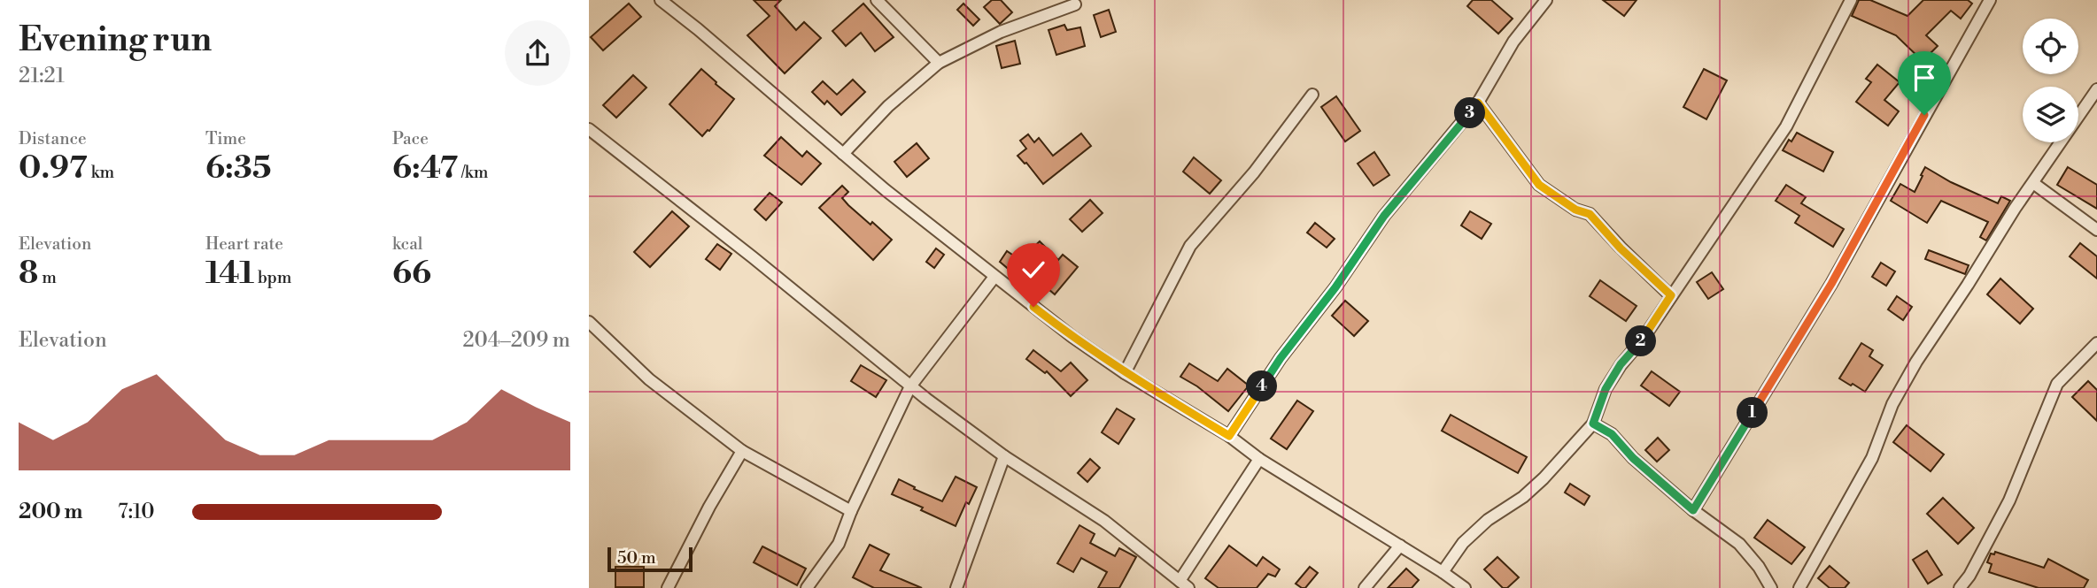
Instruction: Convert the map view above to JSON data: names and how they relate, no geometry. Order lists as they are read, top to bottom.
{
  "scale_bar": "50 m",
  "page": {
    "heading": ["Evening run", "21:21"],
    "pins": [
      "3",
      "2",
      "4",
      "1"
    ],
    "stats": [
      ["Distance", "0.97 km"],
      ["Time", "6:35"],
      ["Pace", "6:47 /km"],
      ["Elevation", "8 m"],
      ["Heart rate", "141 bpm"],
      ["kcal", "66"]
    ],
    "chart": ["Elevation", "204–209 m"],
    "list": [
      {
        "name": "200 m",
        "note": "7:10"
      }
    ],
    "scale": "50 m"
  }
}
